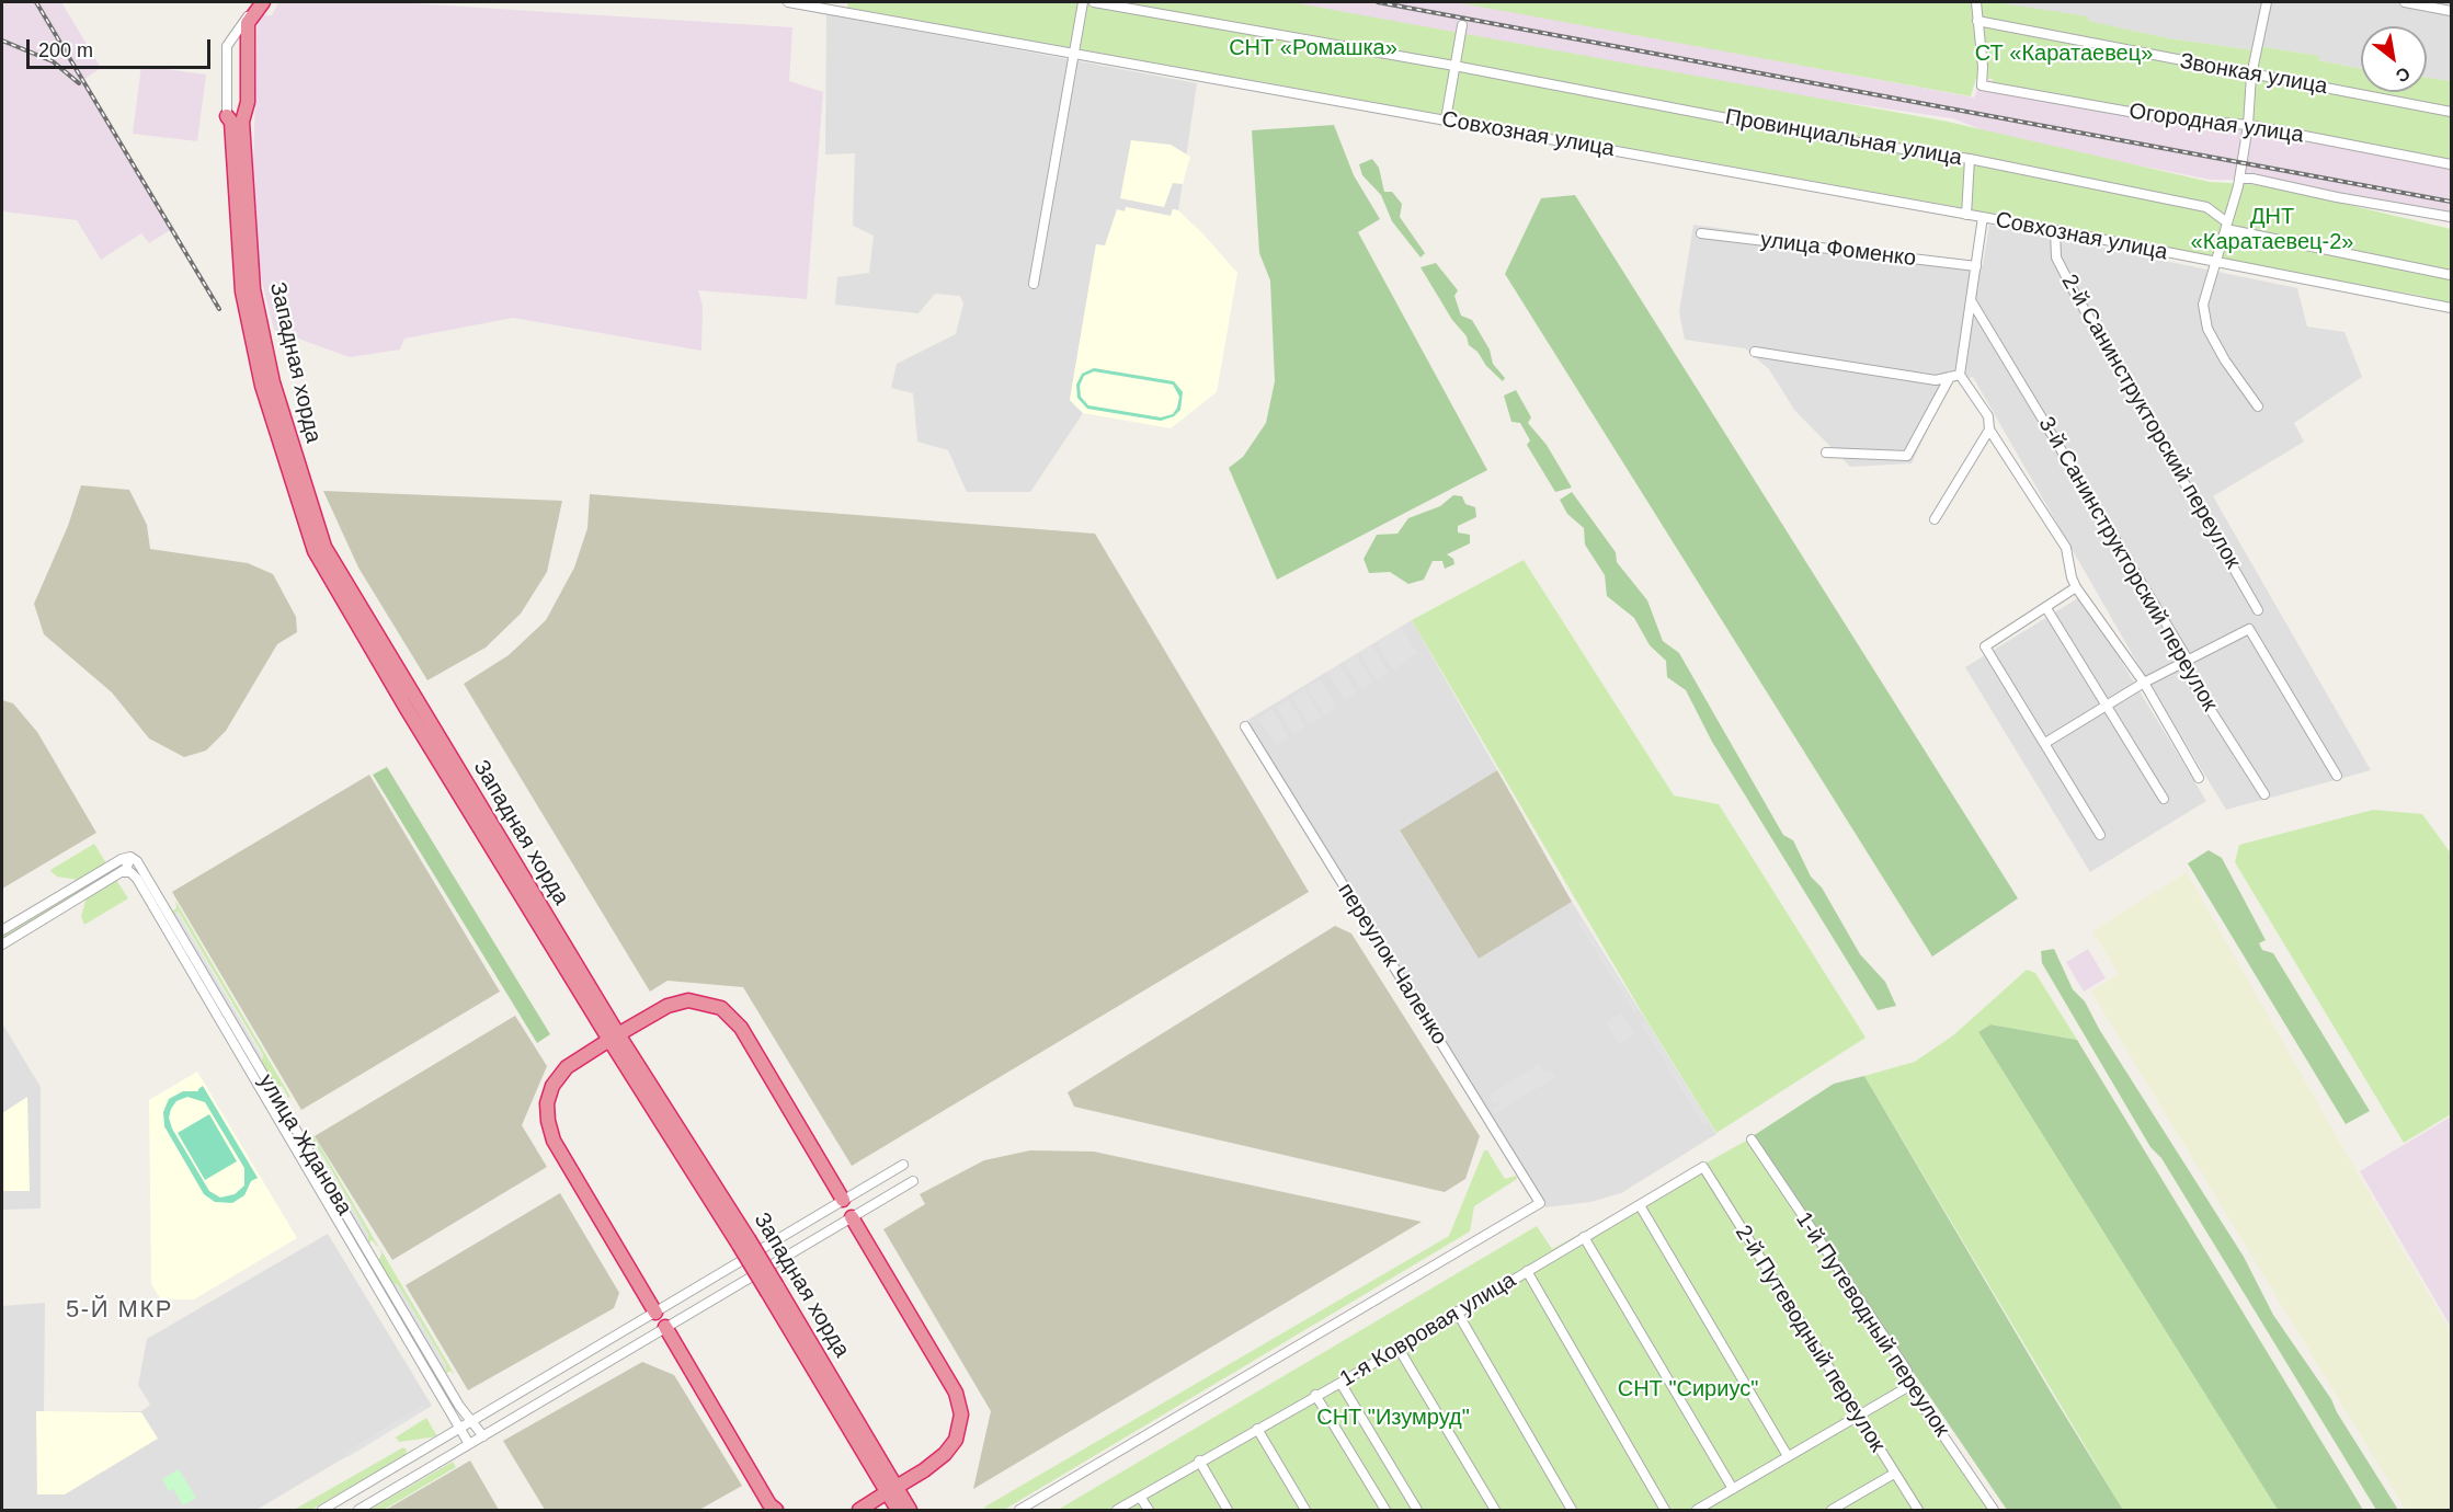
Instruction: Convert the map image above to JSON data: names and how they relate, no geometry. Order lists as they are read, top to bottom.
{
  "streets": {
    "highway": ["Западная хорда"],
    "street": [
      "Звонкая улица",
      "Огородная улица",
      "Совхозная улица",
      "Провинциальная улица",
      "улица Фоменко",
      "2-й Санинструкторский переулок",
      "3-й Санинструкторский переулок",
      "переулок Чаленко",
      "улица Жданова",
      "1-й Путеводный переулок",
      "1-я Ковровая улица",
      "2-й Путеводный переулок"
    ]
  },
  "crossings": [
    ["Звонкая улица", "Огородная улица"],
    ["Совхозная улица", "улица Фоменко"],
    ["Совхозная улица", "2-й Санинструкторский переулок"],
    ["Совхозная улица", "3-й Санинструкторский переулок"],
    ["1-я Ковровая улица", "2-й Путеводный переулок"]
  ],
  "districts": ["5-Й МКР"],
  "parks": [
    "СНТ «Ромашка»",
    "СТ «Каратаевец»",
    "ДНТ «Каратаевец-2»",
    "СНТ \"Сириус\"",
    "СНТ \"Изумруд\""
  ],
  "scale_bar": "200 m",
  "north": "bottom right"
}
